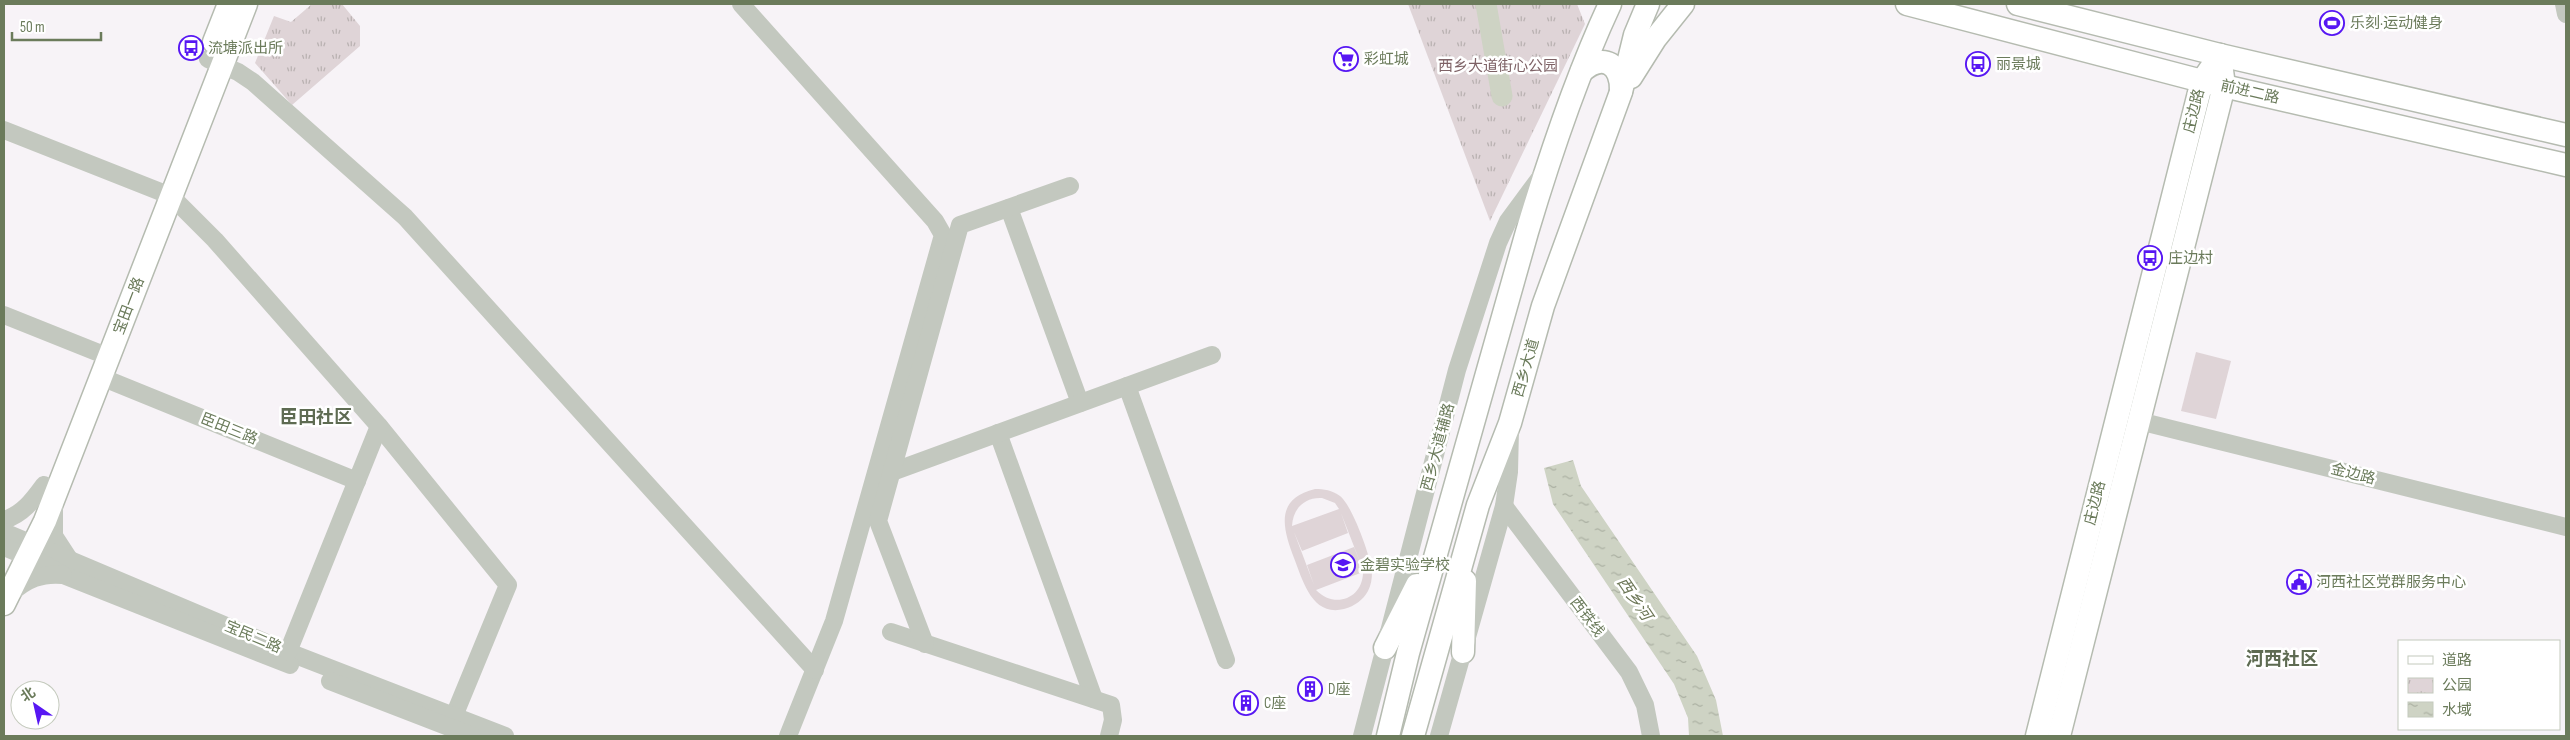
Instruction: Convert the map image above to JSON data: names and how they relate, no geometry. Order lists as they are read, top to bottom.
{
  "streets": {
    "main road": [
      "前进二路",
      "庄边路",
      "宝田一路",
      "西乡大道"
    ],
    "street": [
      "臣田三路",
      "西乡大道辅路",
      "金边路",
      "西铁线",
      "宝民二路"
    ]
  },
  "crossings": [
    ["前进二路", "庄边路"],
    ["庄边路", "金边路"],
    ["宝田一路", "臣田三路"],
    ["宝田一路", "宝民二路"]
  ],
  "districts": ["臣田社区", "河西社区"],
  "water": ["西乡河"],
  "parks": ["西乡大道街心公园"],
  "places": {
    "sports": ["乐刻·运动健身"],
    "bus stop": ["流塘派出所", "丽景城", "庄边村"],
    "supermarket": ["彩虹城"],
    "school or university": ["金碧实验学校"],
    "public building": ["河西社区党群服务中心"],
    "building": ["D座", "C座"]
  },
  "legend": ["道路", "公园", "水域"],
  "scale_bar": "50 m",
  "north": "top left"
}
